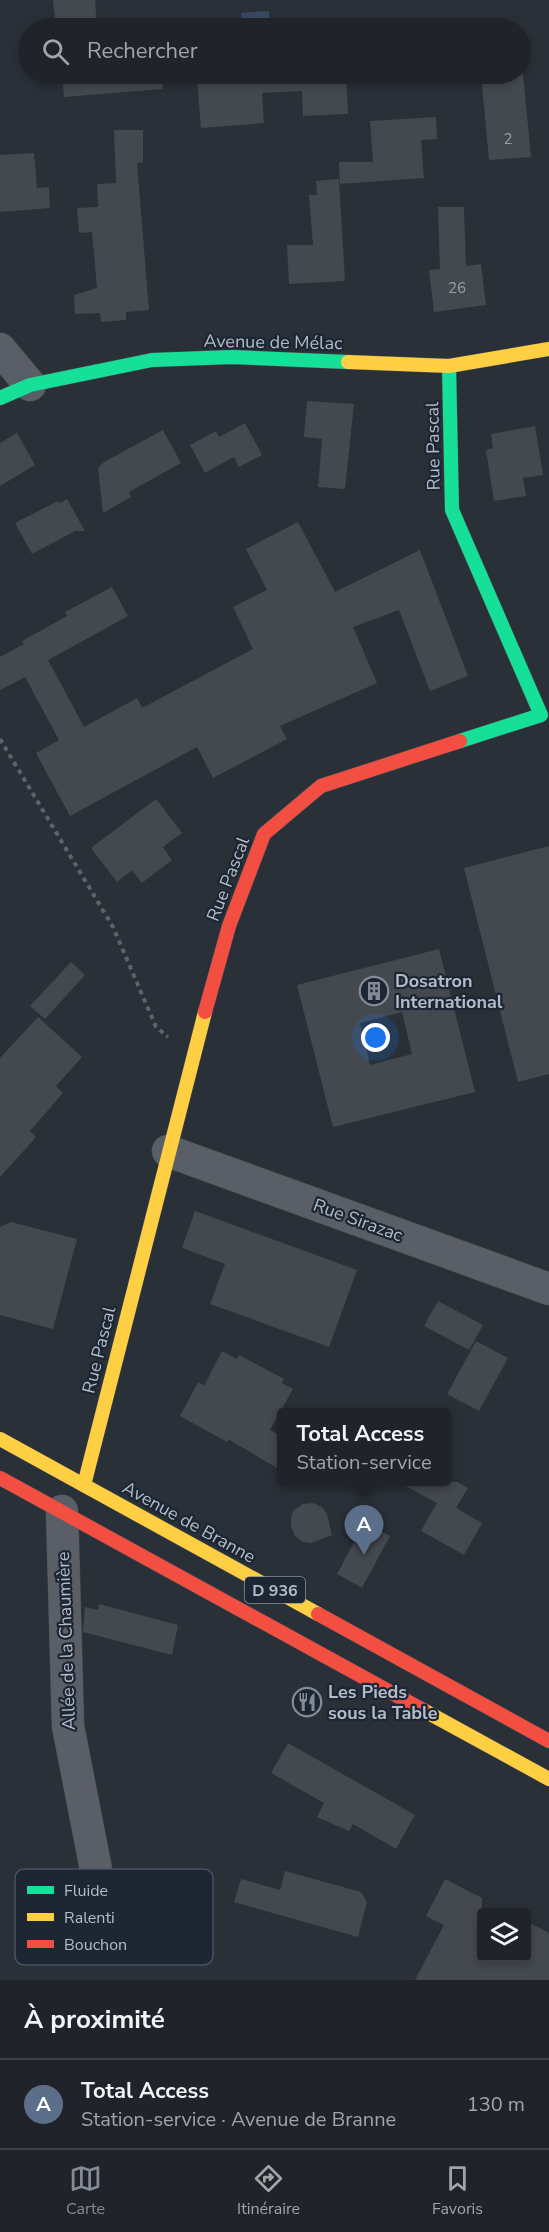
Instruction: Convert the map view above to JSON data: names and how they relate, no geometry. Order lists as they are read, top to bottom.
{
  "streets": {
    "street": [
      "Avenue de Mélac",
      "Rue Pascal",
      "Rue Sirazac",
      "Avenue de Branne",
      "D 936",
      "Allée de la Chaumière"
    ]
  },
  "crossings": [
    ["Avenue de Mélac", "Rue Pascal"],
    ["Rue Pascal", "Rue Sirazac"],
    ["Rue Pascal", "Avenue de Branne"],
    ["D 936", "Allée de la Chaumière"]
  ],
  "places": {
    "building": ["Dosatron International"],
    "restaurant": ["Les Pieds sous la Table"]
  },
  "house_numbers": ["2", "26"],
  "legend": ["Fluide", "Ralenti", "Bouchon"],
  "page": {
    "search": "Rechercher",
    "popup": ["Total Access", "Station-service"],
    "pins": "A",
    "heading": "À proximité",
    "list": [
      {
        "mark": "A",
        "name": "Total Access",
        "note": "Station-service · Avenue de Branne",
        "value": "130 m"
      }
    ],
    "nav": ["Carte", "Itinéraire", "Favoris"]
  }
}
